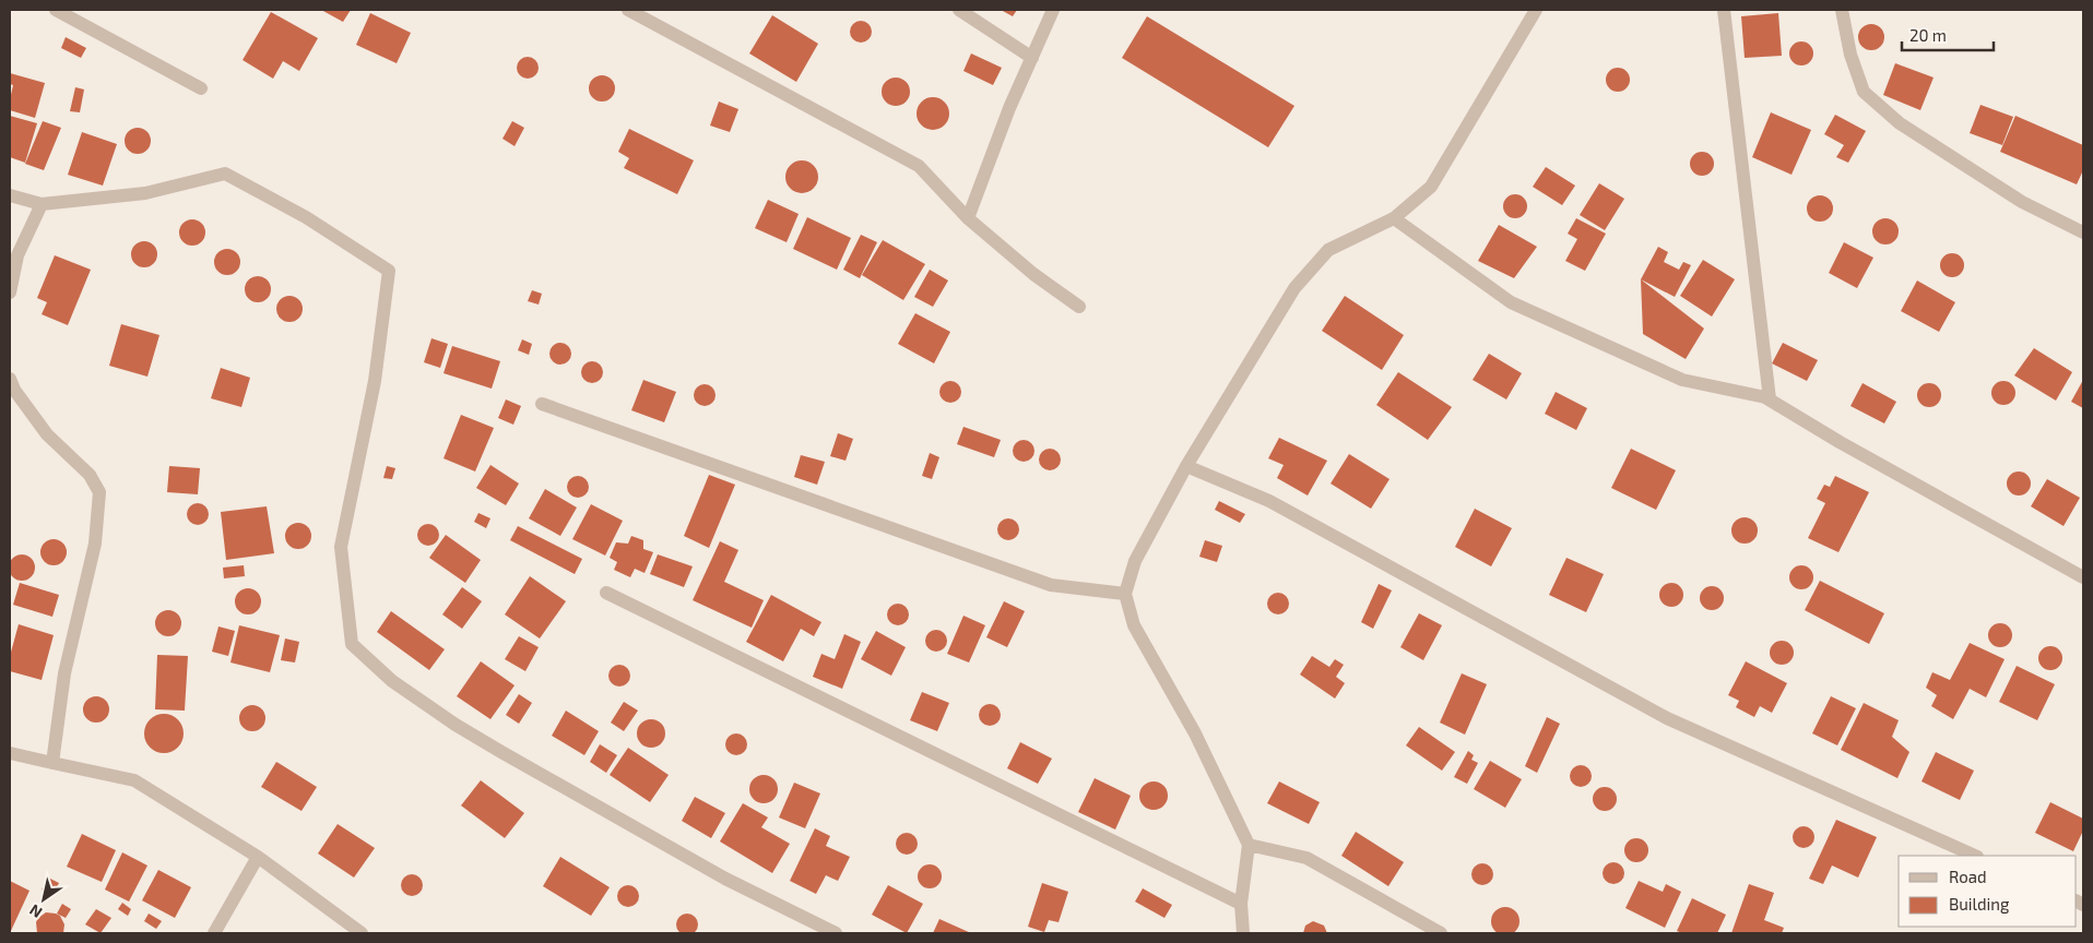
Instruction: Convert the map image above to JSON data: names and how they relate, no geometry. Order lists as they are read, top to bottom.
{
  "legend": ["Road", "Building"],
  "scale_bar": "20 m",
  "north": "bottom left"
}
